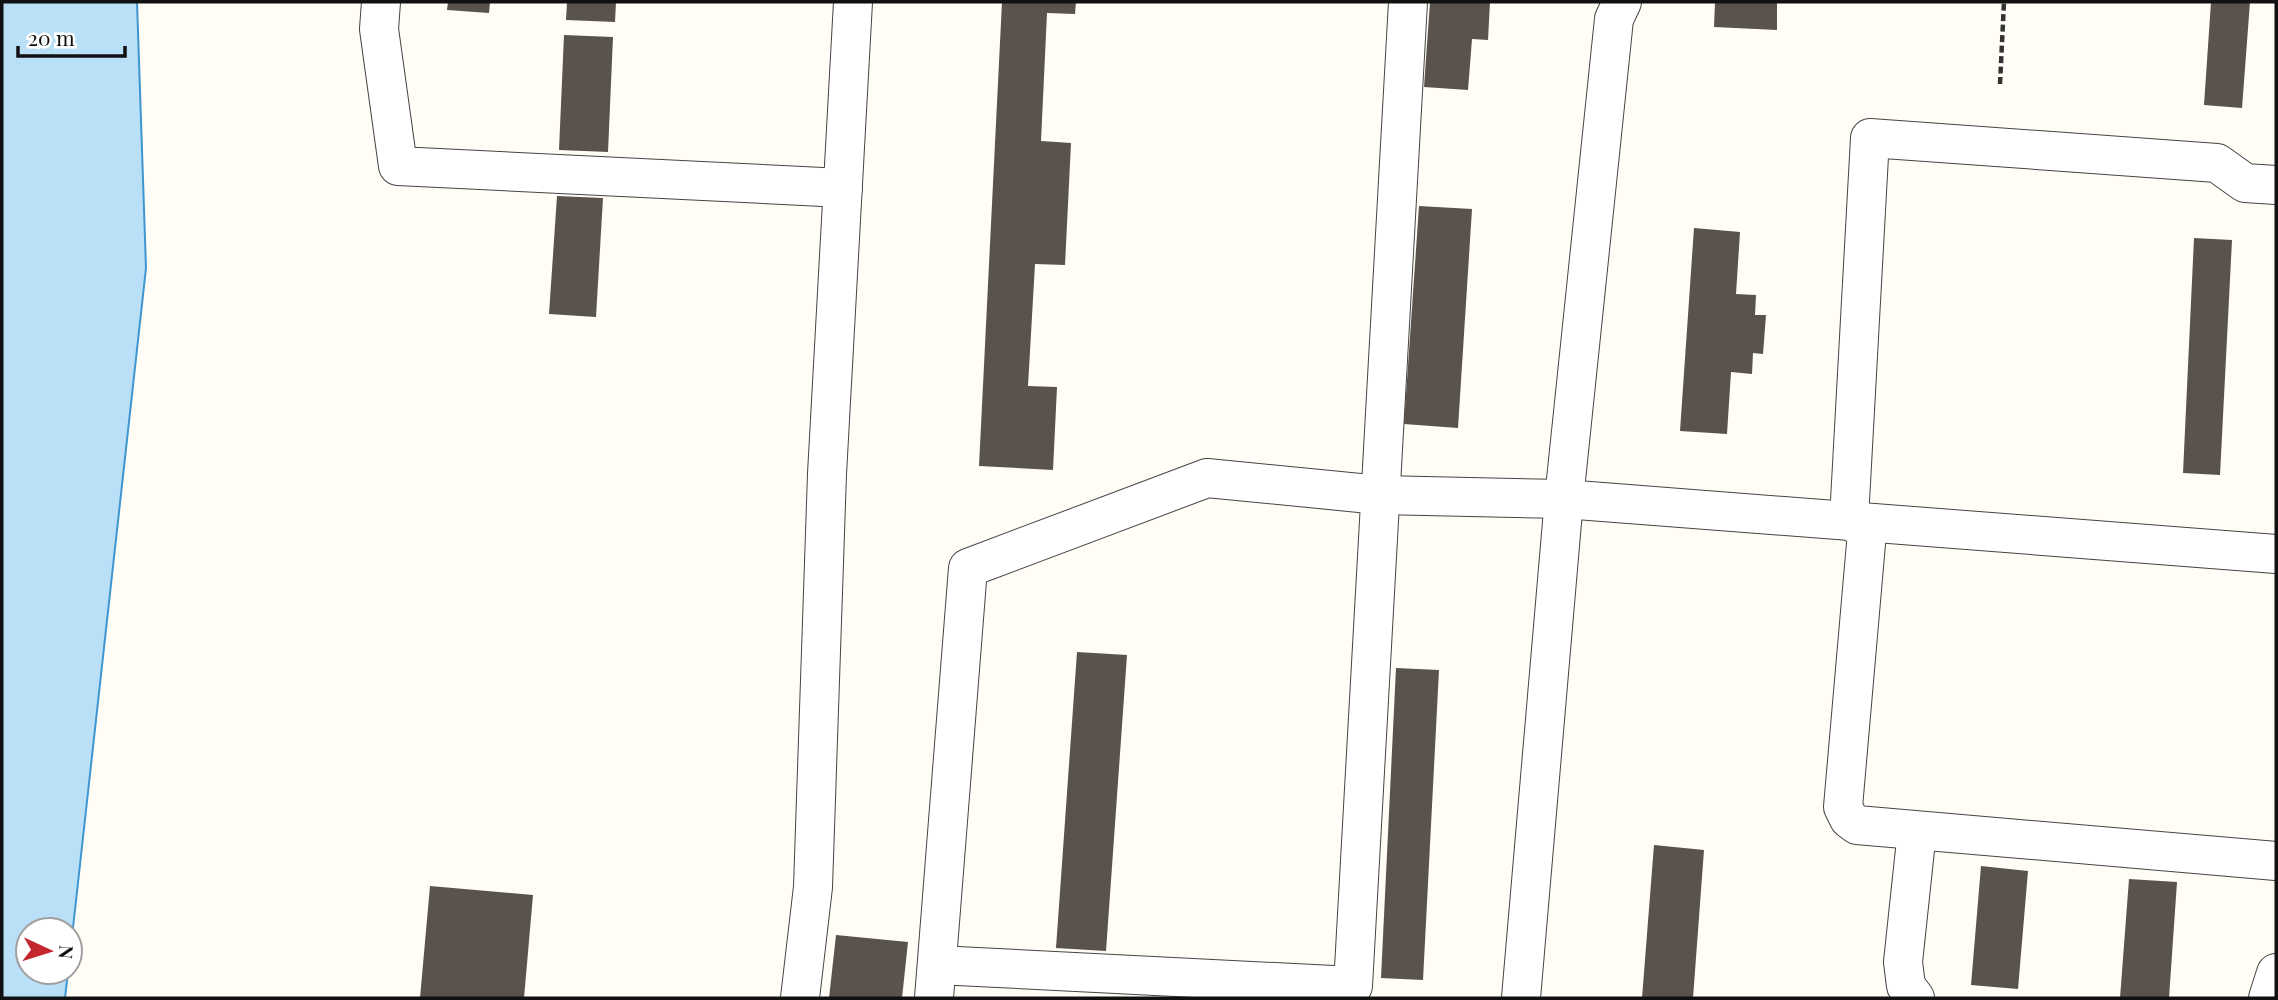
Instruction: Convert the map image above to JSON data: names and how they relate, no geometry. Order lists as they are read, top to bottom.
{
  "scale_bar": "20 m",
  "north": "right"
}
